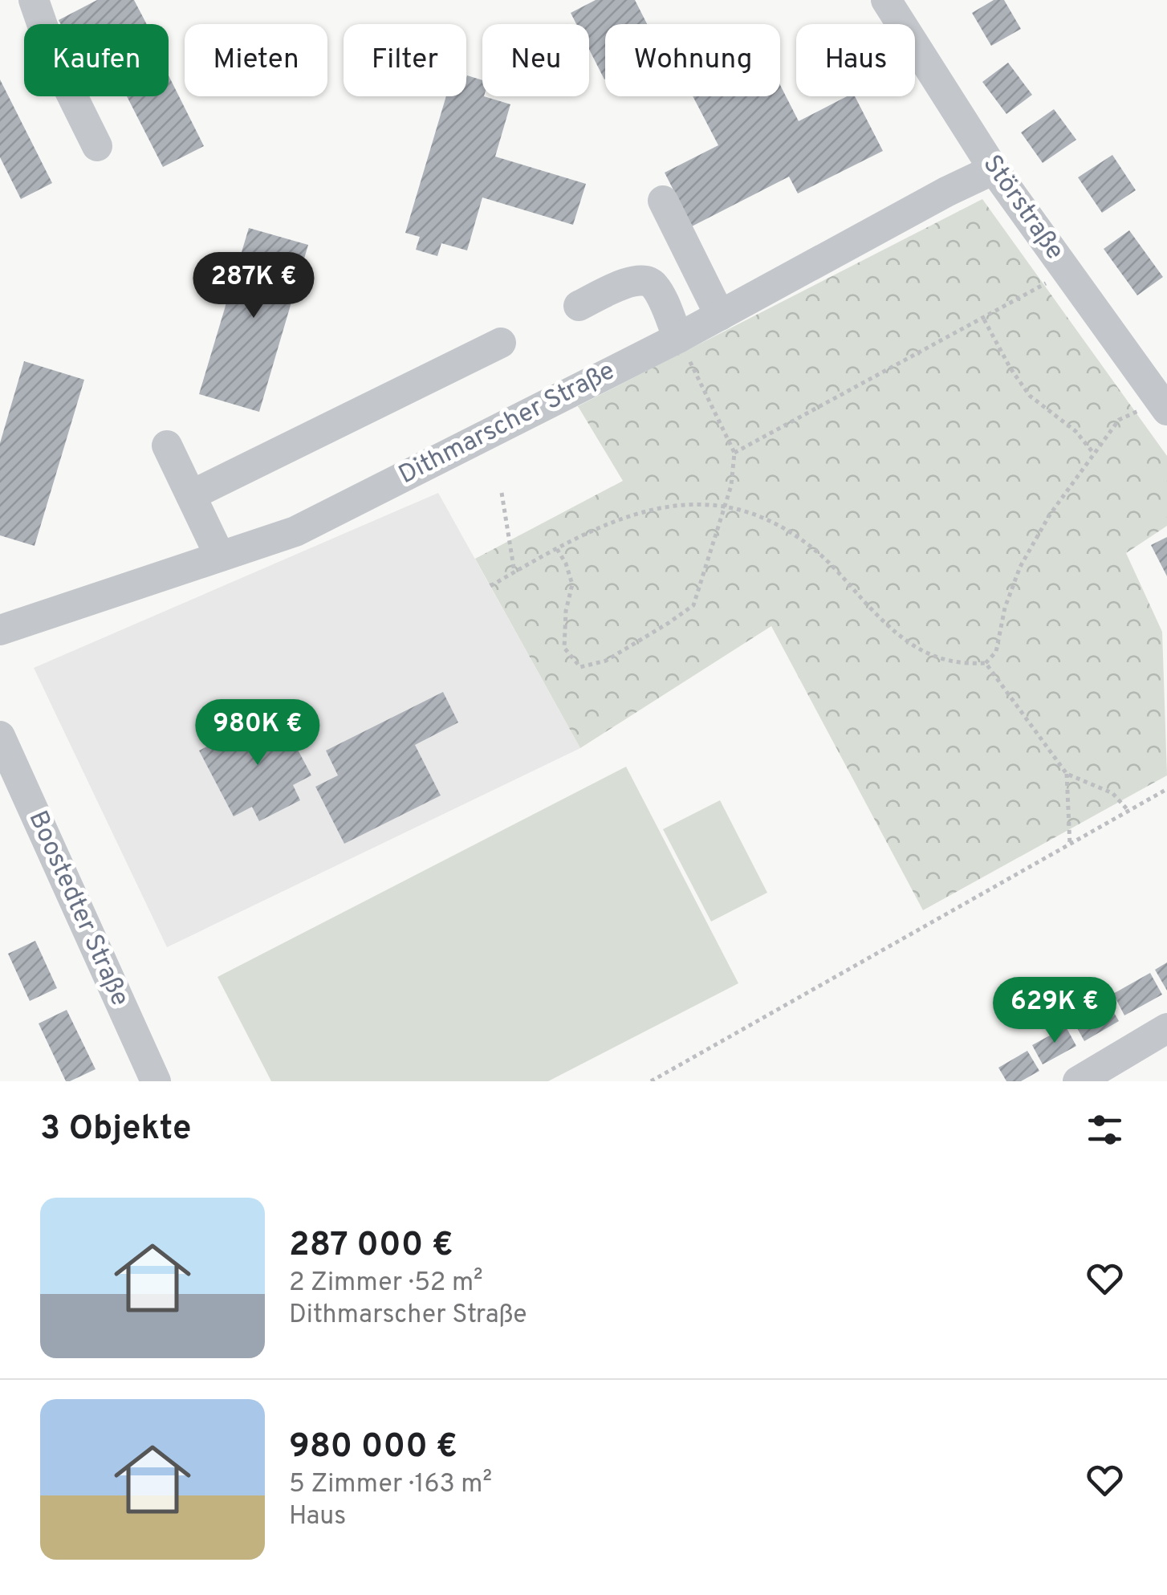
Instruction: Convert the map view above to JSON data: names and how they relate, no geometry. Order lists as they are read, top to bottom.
{
  "streets": {
    "street": ["Störstraße", "Dithmarscher Straße", "Boostedter Straße"]
  },
  "crossings": [
    ["Störstraße", "Dithmarscher Straße"]
  ],
  "page": {
    "chip": [
      "Kaufen",
      "Mieten",
      "Filter",
      "Neu",
      "Wohnung",
      "Haus"
    ],
    "price": ["287K €", "980K €", "629K €"],
    "heading": "3 Objekte",
    "list": [
      {
        "name": "287 000 €",
        "note": "2 Zimmer · 52 m² · Dithmarscher Straße"
      },
      {
        "name": "980 000 €",
        "note": "5 Zimmer · 163 m² · Haus"
      }
    ]
  }
}
